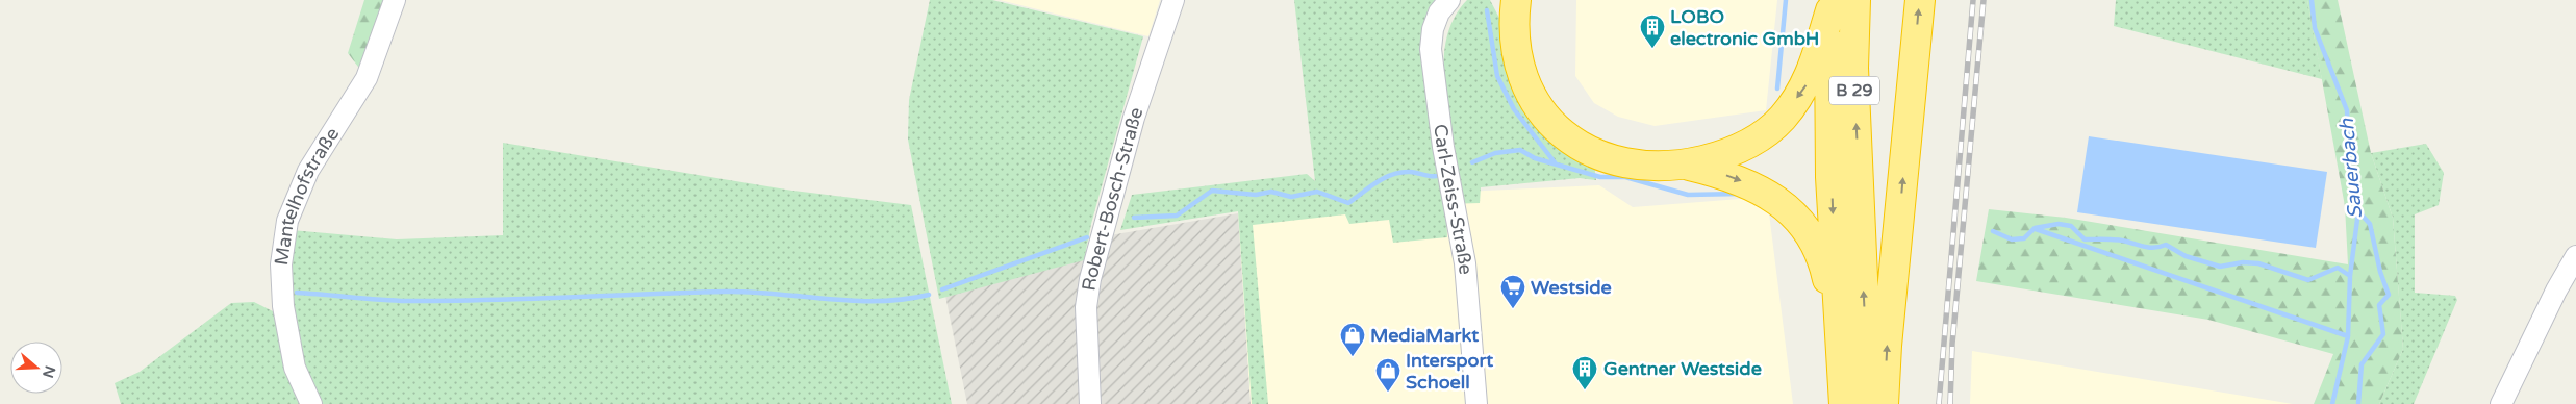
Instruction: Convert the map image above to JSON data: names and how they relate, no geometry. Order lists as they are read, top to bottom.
{
  "streets": {
    "highway": ["B 29"],
    "street": ["Mantelhofstraße", "Robert-Bosch-Straße", "Carl-Zeiss-Straße"]
  },
  "water": ["Sauerbach"],
  "places": {
    "building": ["LOBO electronic GmbH", "Gentner Westside"],
    "supermarket": ["Westside"],
    "shop": ["MediaMarkt", "Intersport Schoell"]
  },
  "north": "right"
}
